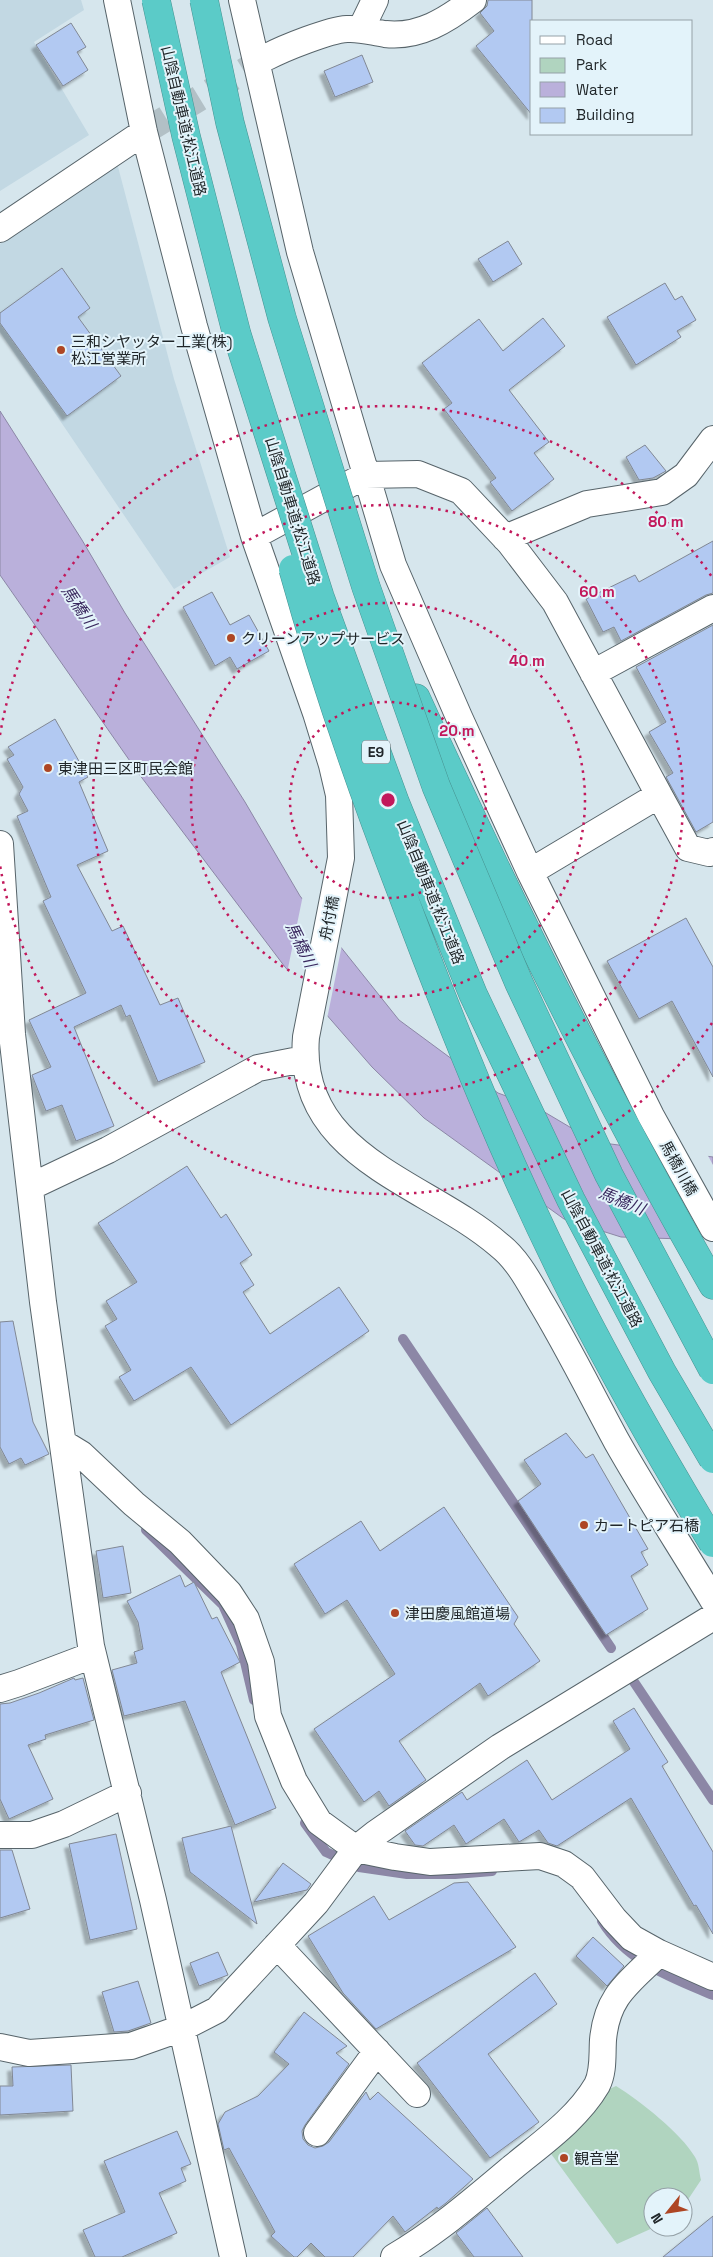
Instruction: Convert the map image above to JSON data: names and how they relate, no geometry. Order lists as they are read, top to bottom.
{
  "streets": {
    "highway": ["山陰自動車道;松江道路", "E9"],
    "street": ["舟付橋", "馬橋川橋"]
  },
  "water": ["馬橋川"],
  "places": [
    "三和シヤッター工業(株) 松江営業所",
    "クリーンアップサービス",
    "東津田三区町民会館",
    "カートピア石橋",
    "津田慶風館道場",
    "観音堂"
  ],
  "legend": [
    "Road",
    "Park",
    "Water",
    "Building"
  ],
  "north": "bottom left",
  "rings": [
    "80 m",
    "60 m",
    "40 m",
    "20 m"
  ]
}
